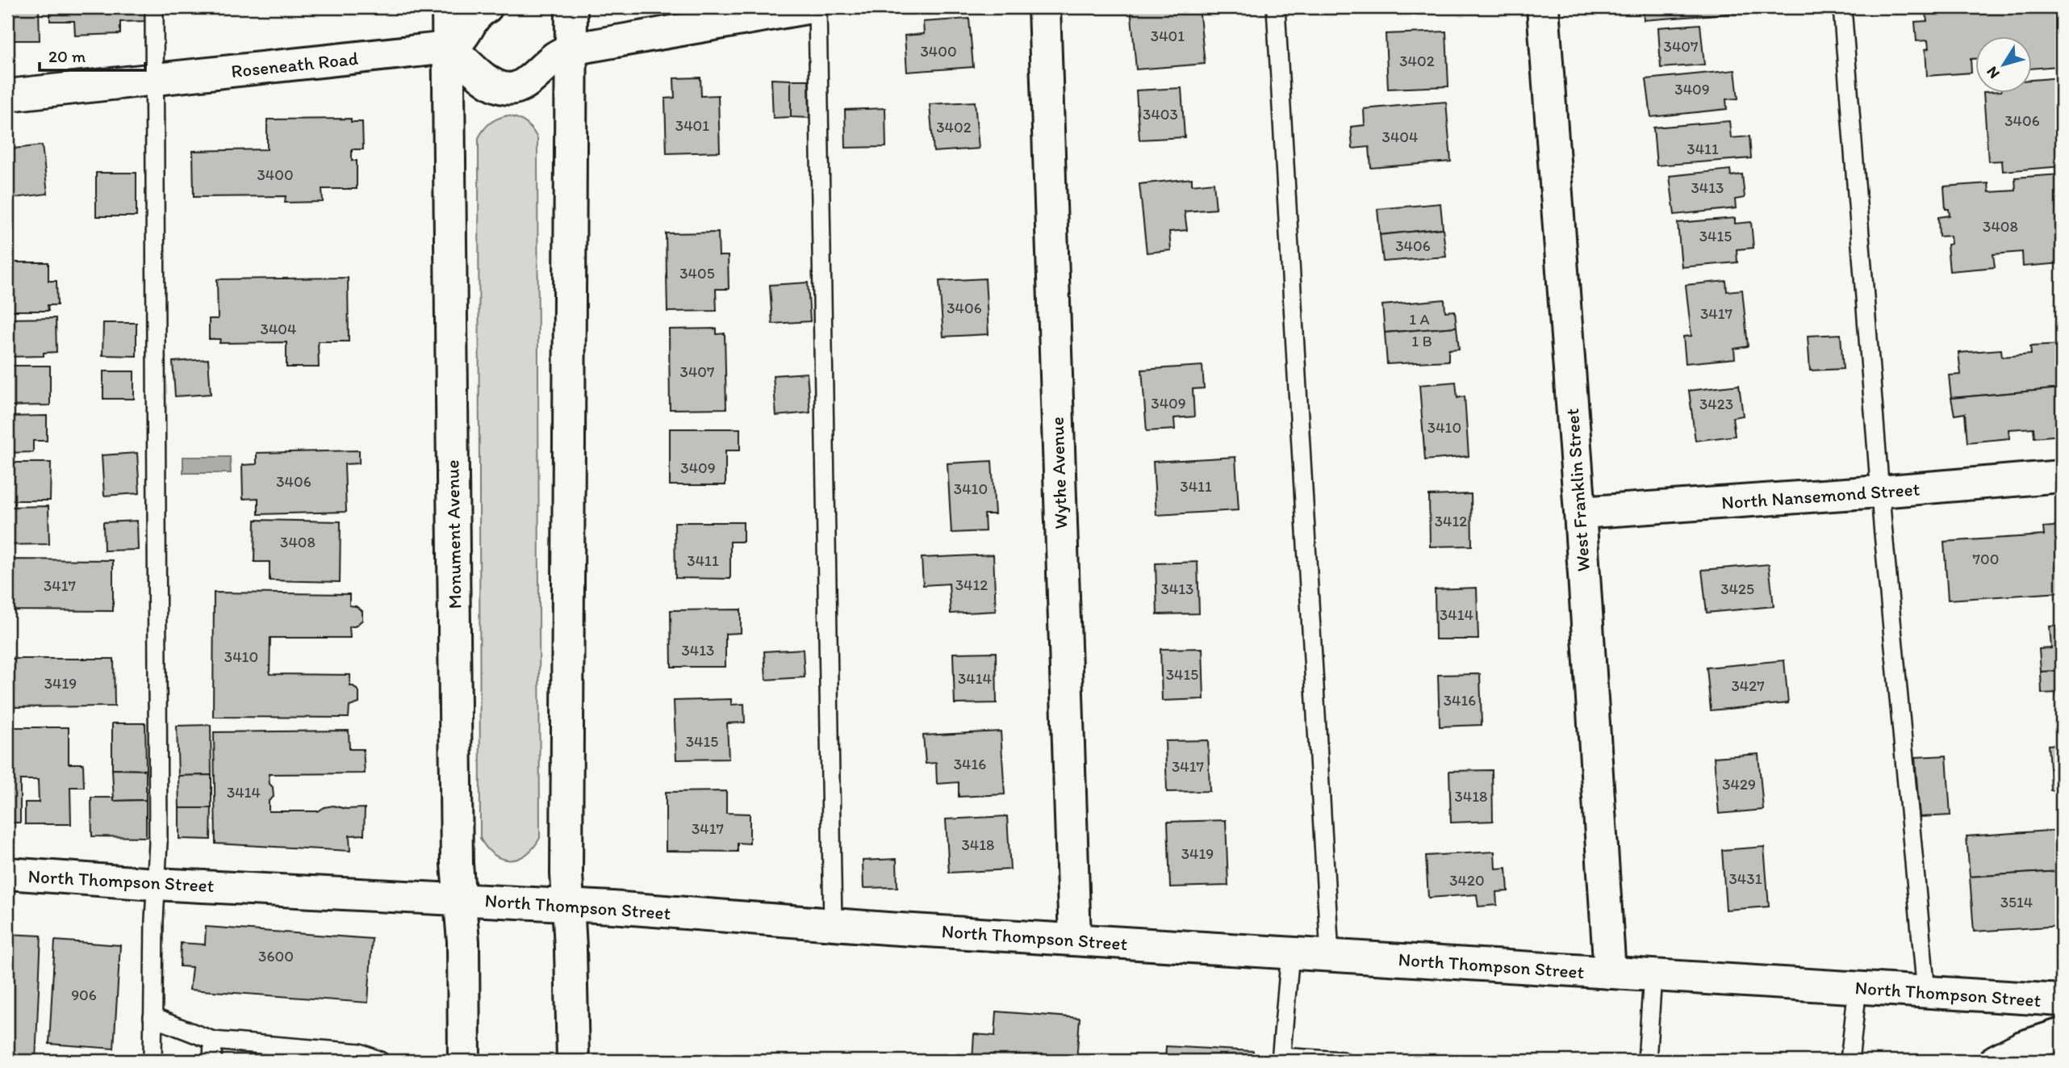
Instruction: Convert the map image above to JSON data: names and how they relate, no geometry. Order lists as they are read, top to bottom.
{
  "streets": {
    "main road": [
      "Roseneath Road",
      "Wythe Avenue",
      "West Franklin Street",
      "North Nansemond Street",
      "Monument Avenue",
      "North Thompson Street"
    ]
  },
  "crossings": [
    ["Roseneath Road", "Monument Avenue"],
    ["Wythe Avenue", "North Thompson Street"],
    ["West Franklin Street", "North Nansemond Street"],
    ["West Franklin Street", "North Thompson Street"],
    ["Monument Avenue", "North Thompson Street"]
  ],
  "house_numbers": [
    "3401",
    "3407",
    "3400",
    "3402",
    "3409",
    "3403",
    "3406",
    "3401",
    "3402",
    "3404",
    "3411",
    "3400",
    "3413",
    "3408",
    "3415",
    "3406",
    "3405",
    "3406",
    "3417",
    "1 A",
    "3404",
    "1 B",
    "3407",
    "3409",
    "3423",
    "3410",
    "3409",
    "3406",
    "3411",
    "3410",
    "3412",
    "3408",
    "700",
    "3411",
    "3412",
    "3417",
    "3413",
    "3425",
    "3414",
    "3413",
    "3410",
    "3415",
    "3414",
    "3419",
    "3427",
    "3416",
    "3415",
    "3416",
    "3417",
    "3429",
    "3414",
    "3418",
    "3417",
    "3418",
    "3419",
    "3431",
    "3420",
    "3514",
    "3600",
    "906"
  ],
  "scale_bar": "20 m",
  "north": "bottom left"
}
